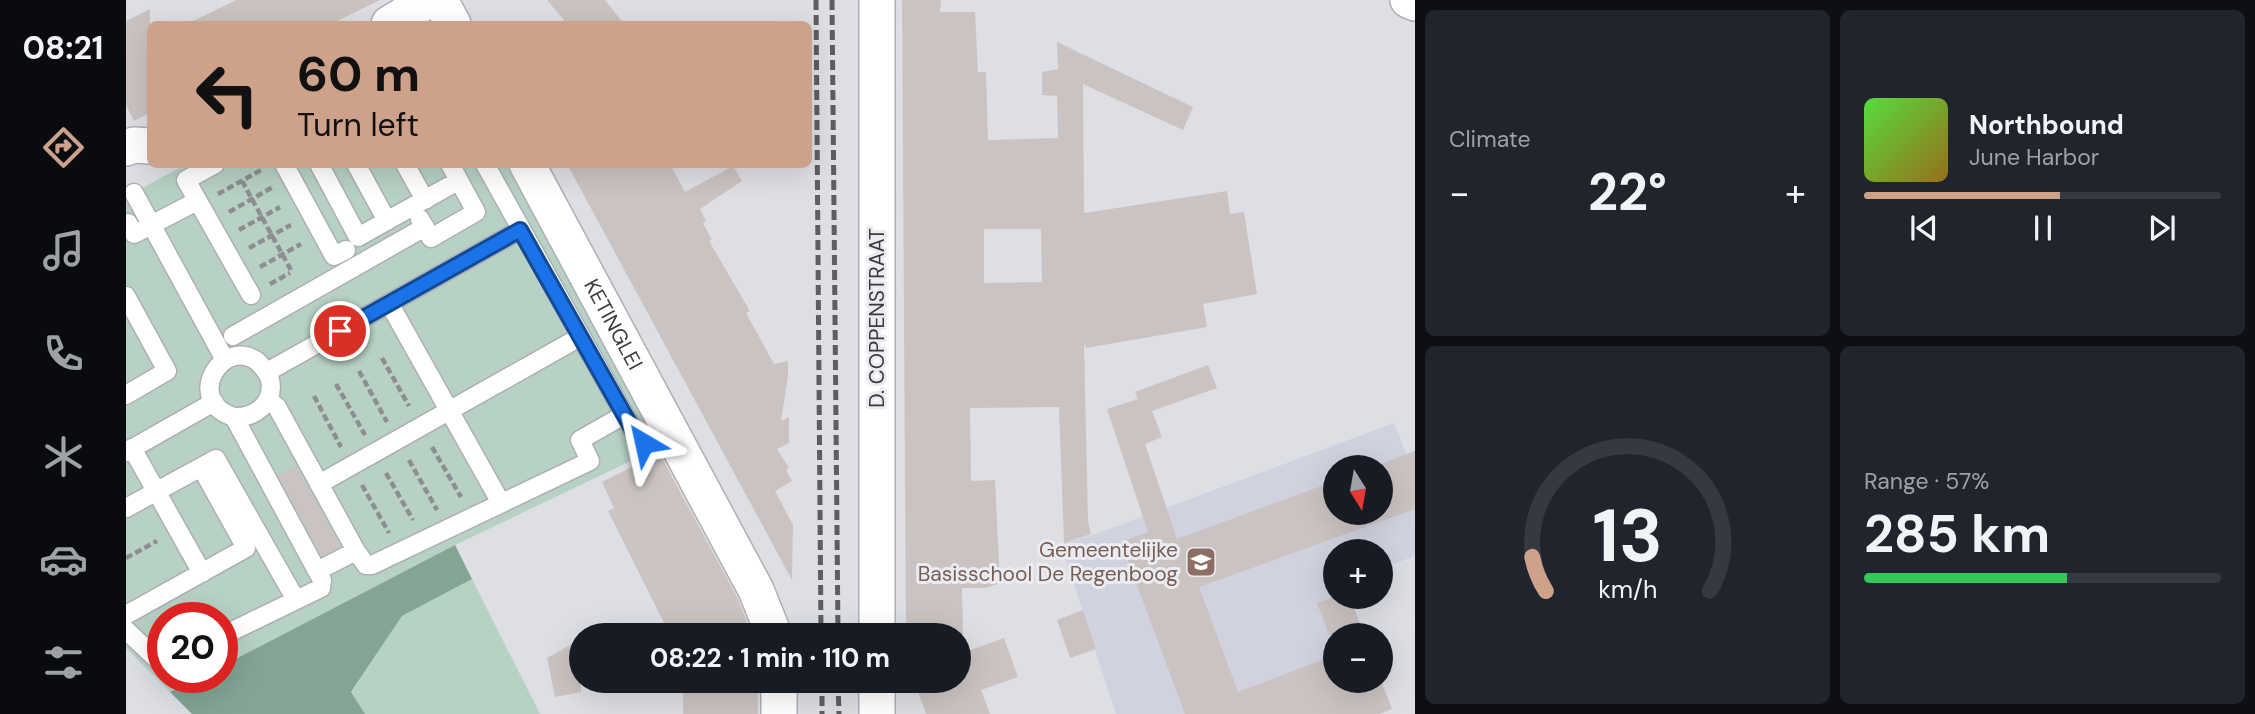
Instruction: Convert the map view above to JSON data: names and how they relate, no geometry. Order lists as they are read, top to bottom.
{
  "streets": {
    "street": ["D. COPPENSTRAAT", "KETINGLEI"]
  },
  "places": {
    "school or university": ["Gemeentelijke Basisschool De Regenboog"]
  },
  "north": "bottom",
  "page": {
    "tabs": "08:21",
    "tile": [
      "Climate",
      ["Range · 57%", "285 km"]
    ],
    "turn": ["60 m", "Turn left"],
    "song": ["Northbound", "June Harbor"],
    "heat": ["−", "22°", "+"],
    "map_buttons": ["+", "−"],
    "limit": "20",
    "trip": "08:22 · 1 min · 110 m",
    "gauge": ["13", "km/h"]
  }
}
